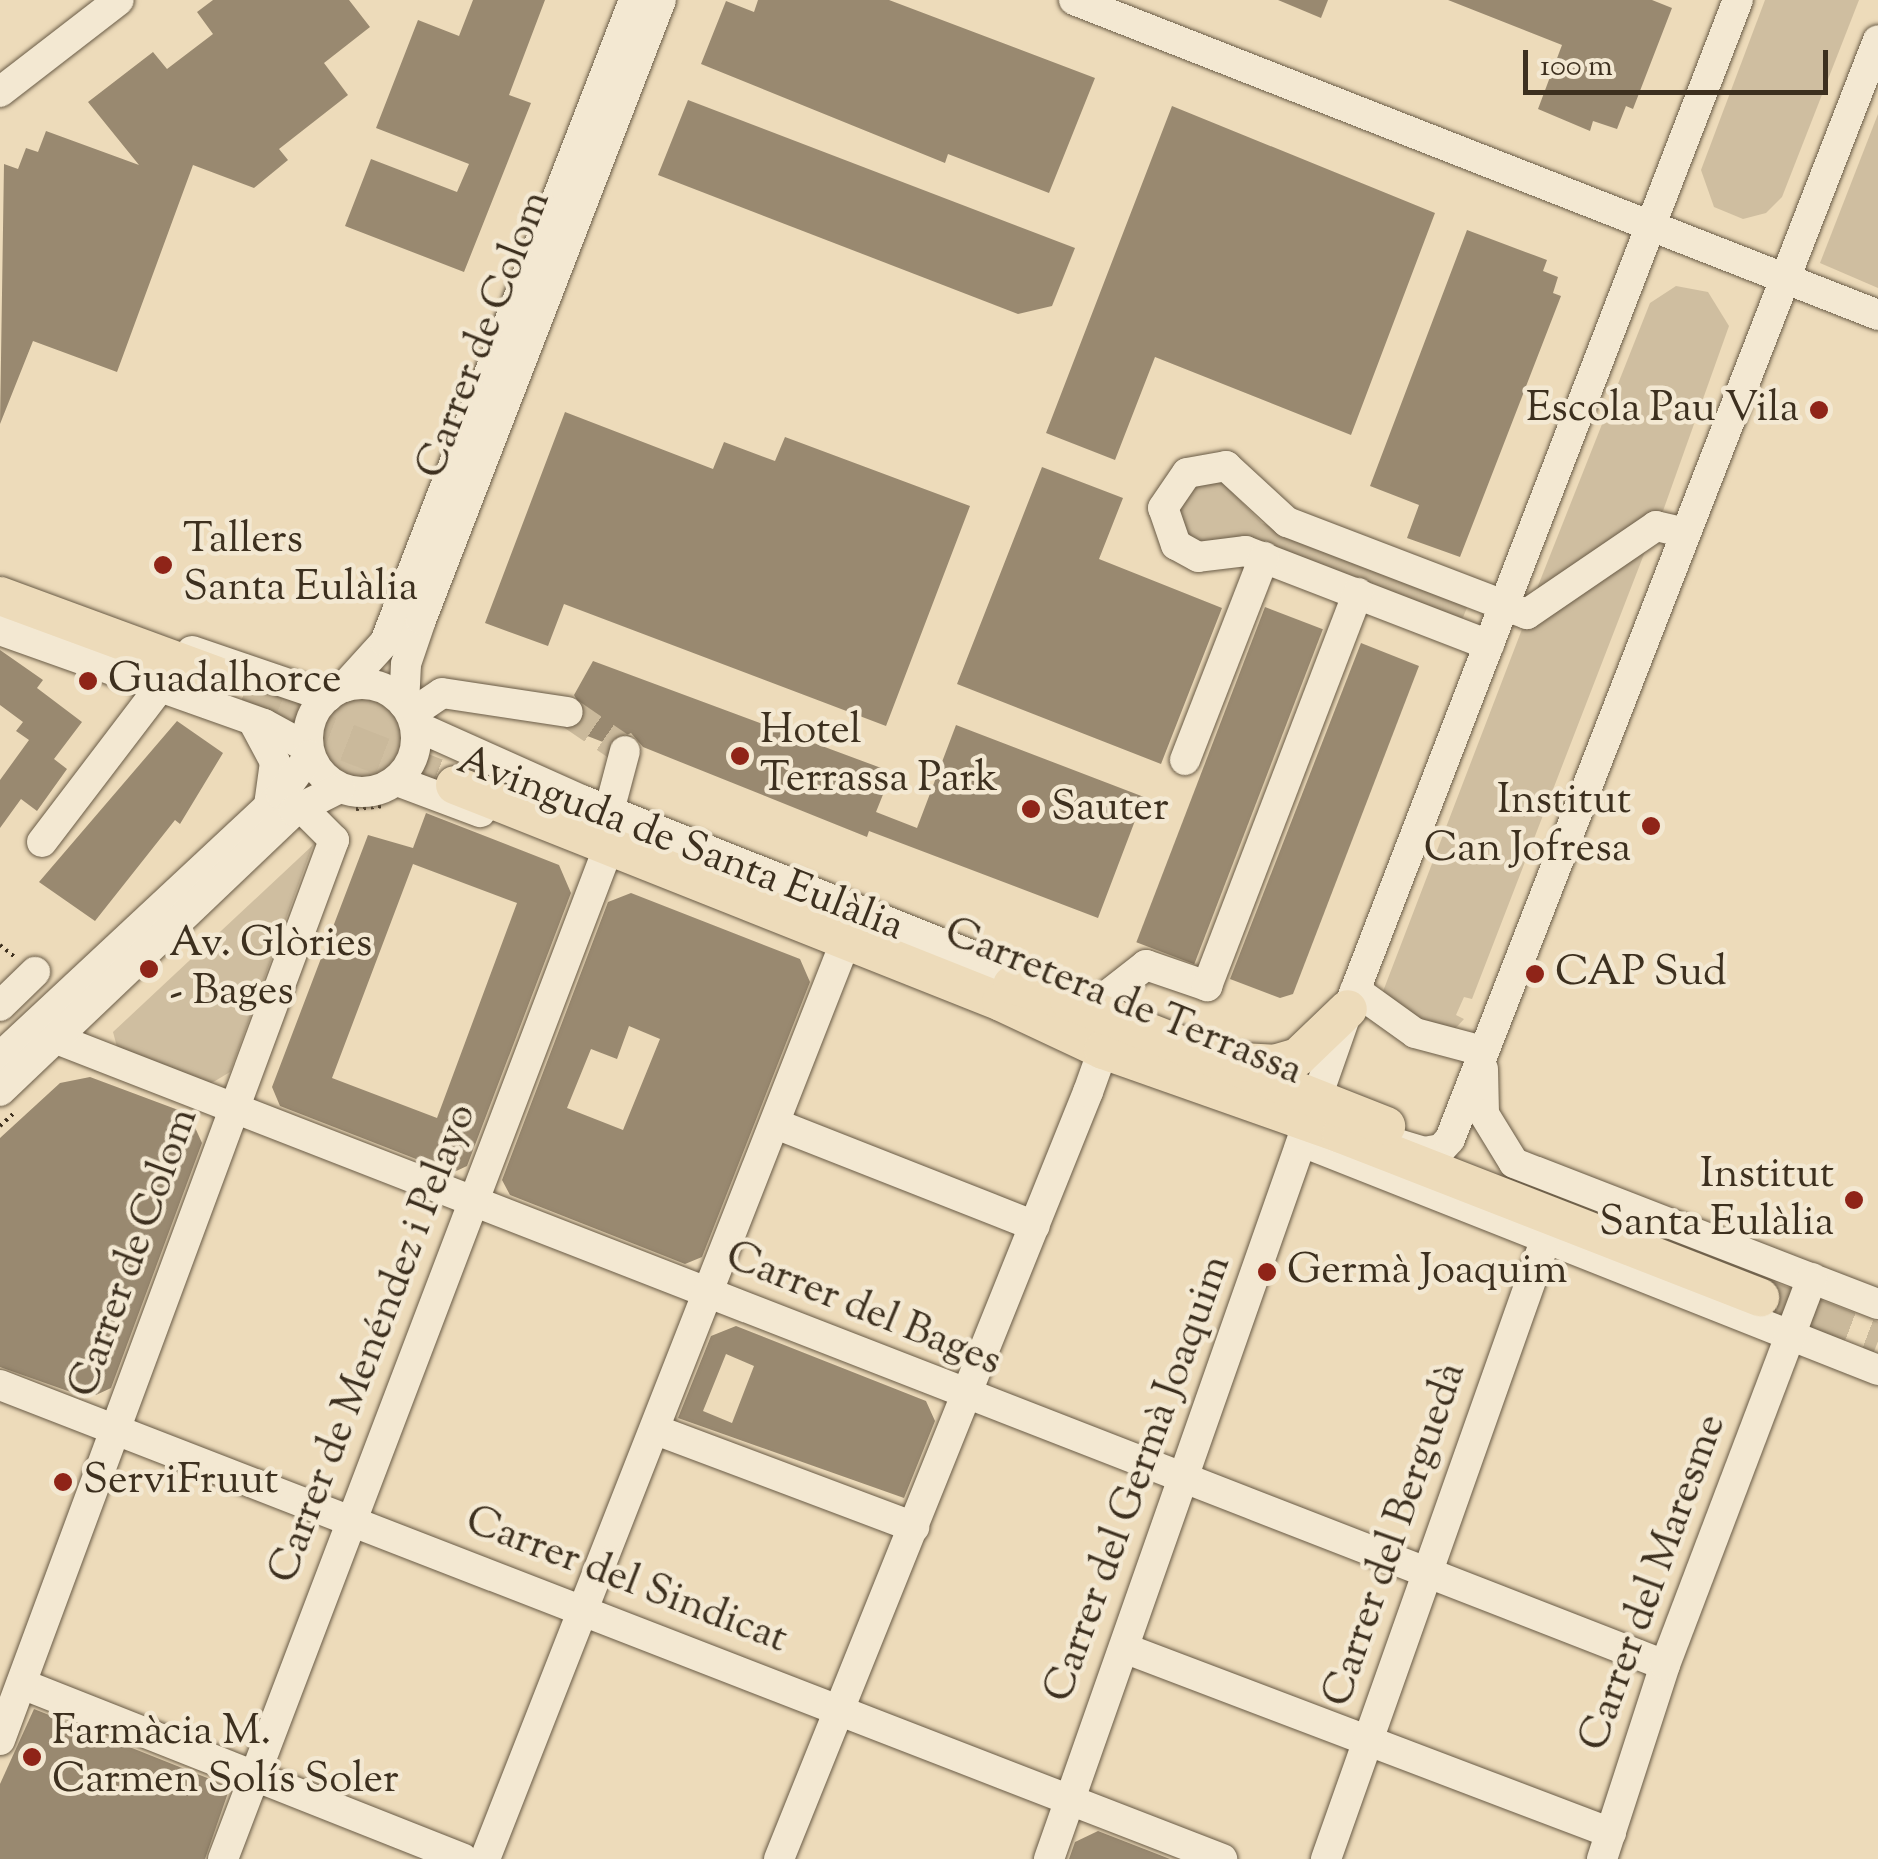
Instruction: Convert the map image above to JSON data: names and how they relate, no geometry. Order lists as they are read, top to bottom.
{
  "streets": {
    "main road": ["Carretera de Terrassa"],
    "street": [
      "Carrer de Colom",
      "Avinguda de Santa Eulàlia",
      "Carrer del Bages",
      "Carrer de Menéndez i Pelayo",
      "Carrer del Germà Joaquim",
      "Carrer del Berguedà",
      "Carrer del Sindicat",
      "Carrer del Maresme"
    ]
  },
  "crossings": [
    ["Carrer de Colom", "Avinguda de Santa Eulàlia"],
    ["Carrer de Colom", "Carrer del Bages"],
    ["Carrer de Colom", "Carrer del Sindicat"],
    ["Avinguda de Santa Eulàlia", "Carretera de Terrassa"],
    ["Avinguda de Santa Eulàlia", "Carrer de Menéndez i Pelayo"],
    ["Carretera de Terrassa", "Carrer del Germà Joaquim"],
    ["Carrer del Bages", "Carrer de Menéndez i Pelayo"],
    ["Carrer del Bages", "Carrer del Germà Joaquim"],
    ["Carrer del Bages", "Carrer del Berguedà"],
    ["Carrer del Bages", "Carrer del Maresme"],
    ["Carrer de Menéndez i Pelayo", "Carrer del Sindicat"],
    ["Carrer del Germà Joaquim", "Carrer del Sindicat"]
  ],
  "places": [
    "Escola Pau Vila",
    "Tallers Santa Eulàlia",
    "Guadalhorce",
    "Hotel Terrassa Park",
    "Sauter",
    "Institut Can Jofresa",
    "Av. Glòries - Bages",
    "CAP Sud",
    "Institut Santa Eulàlia",
    "Germà Joaquim",
    "ServiFruut",
    "Farmàcia M. Carmen Solís Soler"
  ],
  "scale_bar": "100 m"
}
